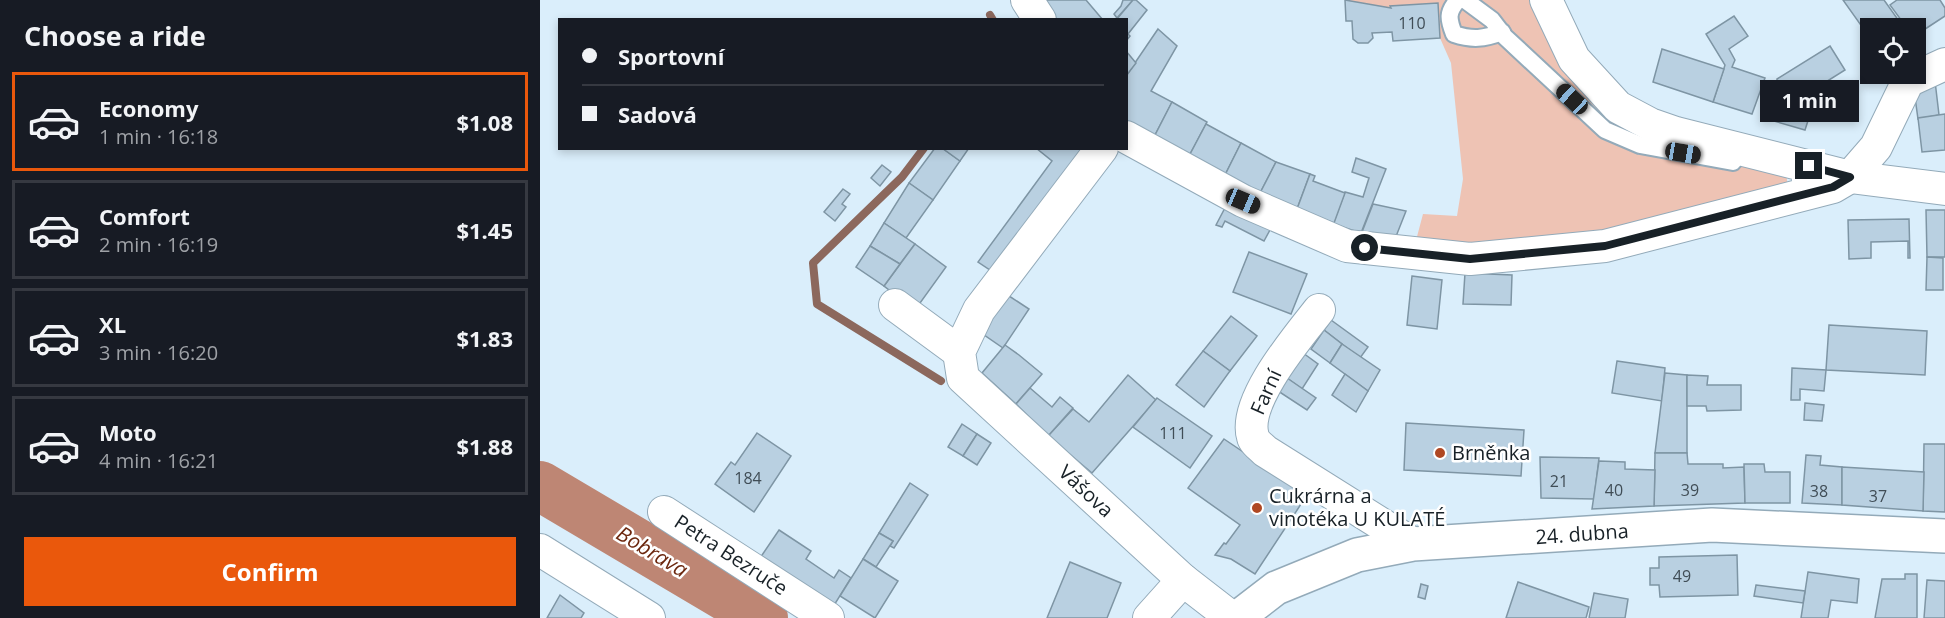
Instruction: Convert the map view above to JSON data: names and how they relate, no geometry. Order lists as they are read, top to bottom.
{
  "streets": {
    "main road": ["24. dubna"],
    "street": ["Farní", "Vášova", "Petra Bezruče"]
  },
  "crossings": [
    ["Farní", "24. dubna"]
  ],
  "water": ["Bobrava"],
  "places": ["Brněnka", "Cukrárna a vinotéka U KULATÉ"],
  "house_numbers": [
    "110",
    "111",
    "184",
    "21",
    "40",
    "39",
    "38",
    "37",
    "49"
  ],
  "page": {
    "heading": "Choose a ride",
    "banner": ["Sportovní", "Sadová"],
    "list": [
      {
        "name": "Economy",
        "note": "1 min · 16:18",
        "value": "$1.08"
      },
      {
        "name": "Comfort",
        "note": "2 min · 16:19",
        "value": "$1.45"
      },
      {
        "name": "XL",
        "note": "3 min · 16:20",
        "value": "$1.83"
      },
      {
        "name": "Moto",
        "note": "4 min · 16:21",
        "value": "$1.88"
      }
    ],
    "bubble": "1 min",
    "buttons": "Confirm"
  }
}
